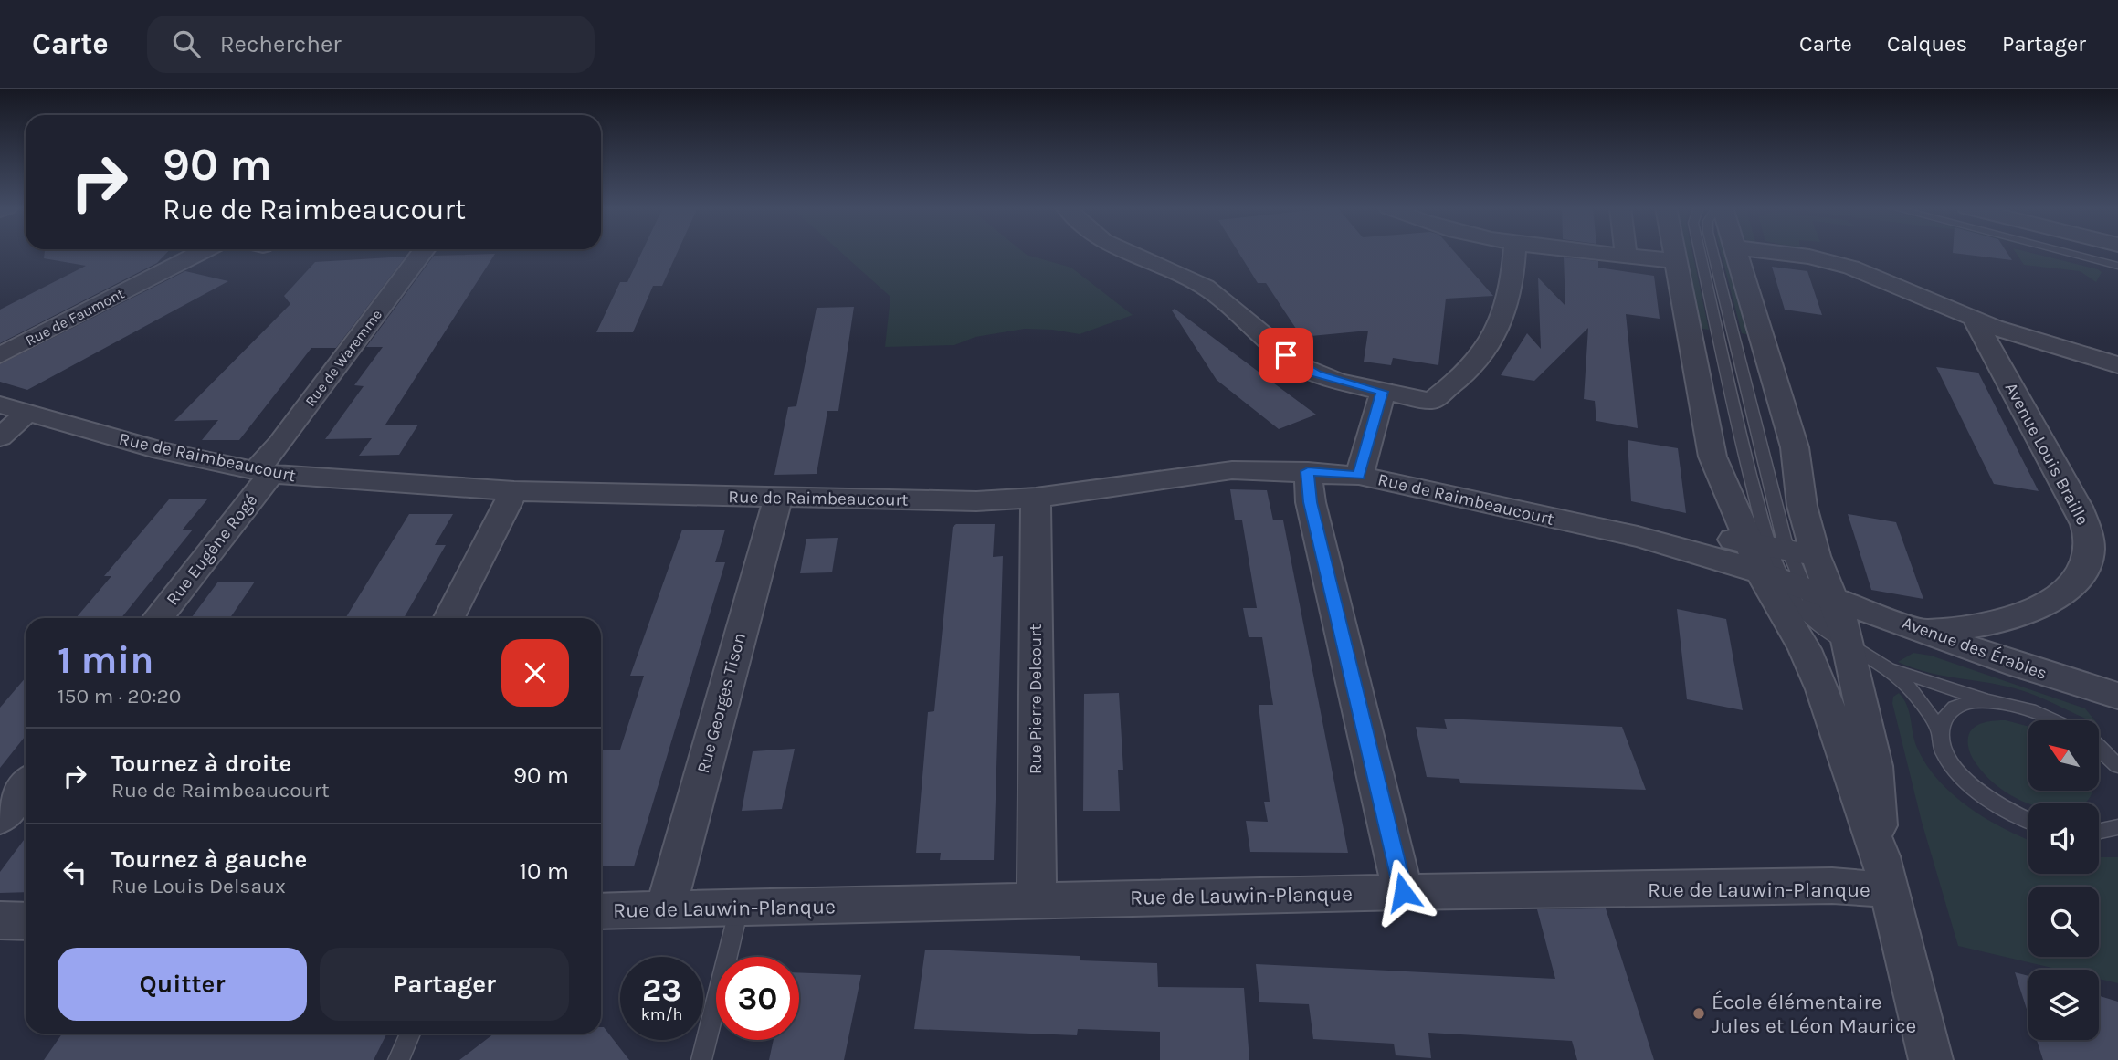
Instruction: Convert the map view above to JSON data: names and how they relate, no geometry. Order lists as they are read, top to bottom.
{
  "streets": {
    "street": [
      "Rue de Faumont",
      "Rue de Waremme",
      "Avenue Louis Braille",
      "Rue de Raimbeaucourt",
      "Rue Eugène Rogé",
      "Avenue des Érables",
      "Rue Pierre Delcourt",
      "Rue Georges Tison",
      "Rue de Lauwin-Planque"
    ]
  },
  "crossings": [
    ["Rue de Waremme", "Rue de Raimbeaucourt"],
    ["Rue de Waremme", "Rue Eugène Rogé"],
    ["Avenue Louis Braille", "Avenue des Érables"],
    ["Rue de Raimbeaucourt", "Rue Eugène Rogé"],
    ["Rue de Raimbeaucourt", "Avenue des Érables"],
    ["Rue de Raimbeaucourt", "Rue Pierre Delcourt"],
    ["Rue de Raimbeaucourt", "Rue Georges Tison"],
    ["Rue Pierre Delcourt", "Rue de Lauwin-Planque"],
    ["Rue Georges Tison", "Rue de Lauwin-Planque"]
  ],
  "places": ["École élémentaire Jules et Léon Maurice"],
  "north": "top left",
  "page": {
    "header": "Carte",
    "search": "Rechercher",
    "nav": ["Carte", "Calques", "Partager"],
    "turn": ["90 m", "Rue de Raimbeaucourt"],
    "heading": ["1 min", "150 m · 20:20"],
    "list": [
      {
        "name": "Tournez à droite",
        "note": "Rue de Raimbeaucourt",
        "value": "90 m"
      },
      {
        "name": "Tournez à gauche",
        "note": "Rue Louis Delsaux",
        "value": "10 m"
      }
    ],
    "buttons": ["Quitter", "Partager"],
    "speed": "23 km/h",
    "limit": "30"
  }
}
